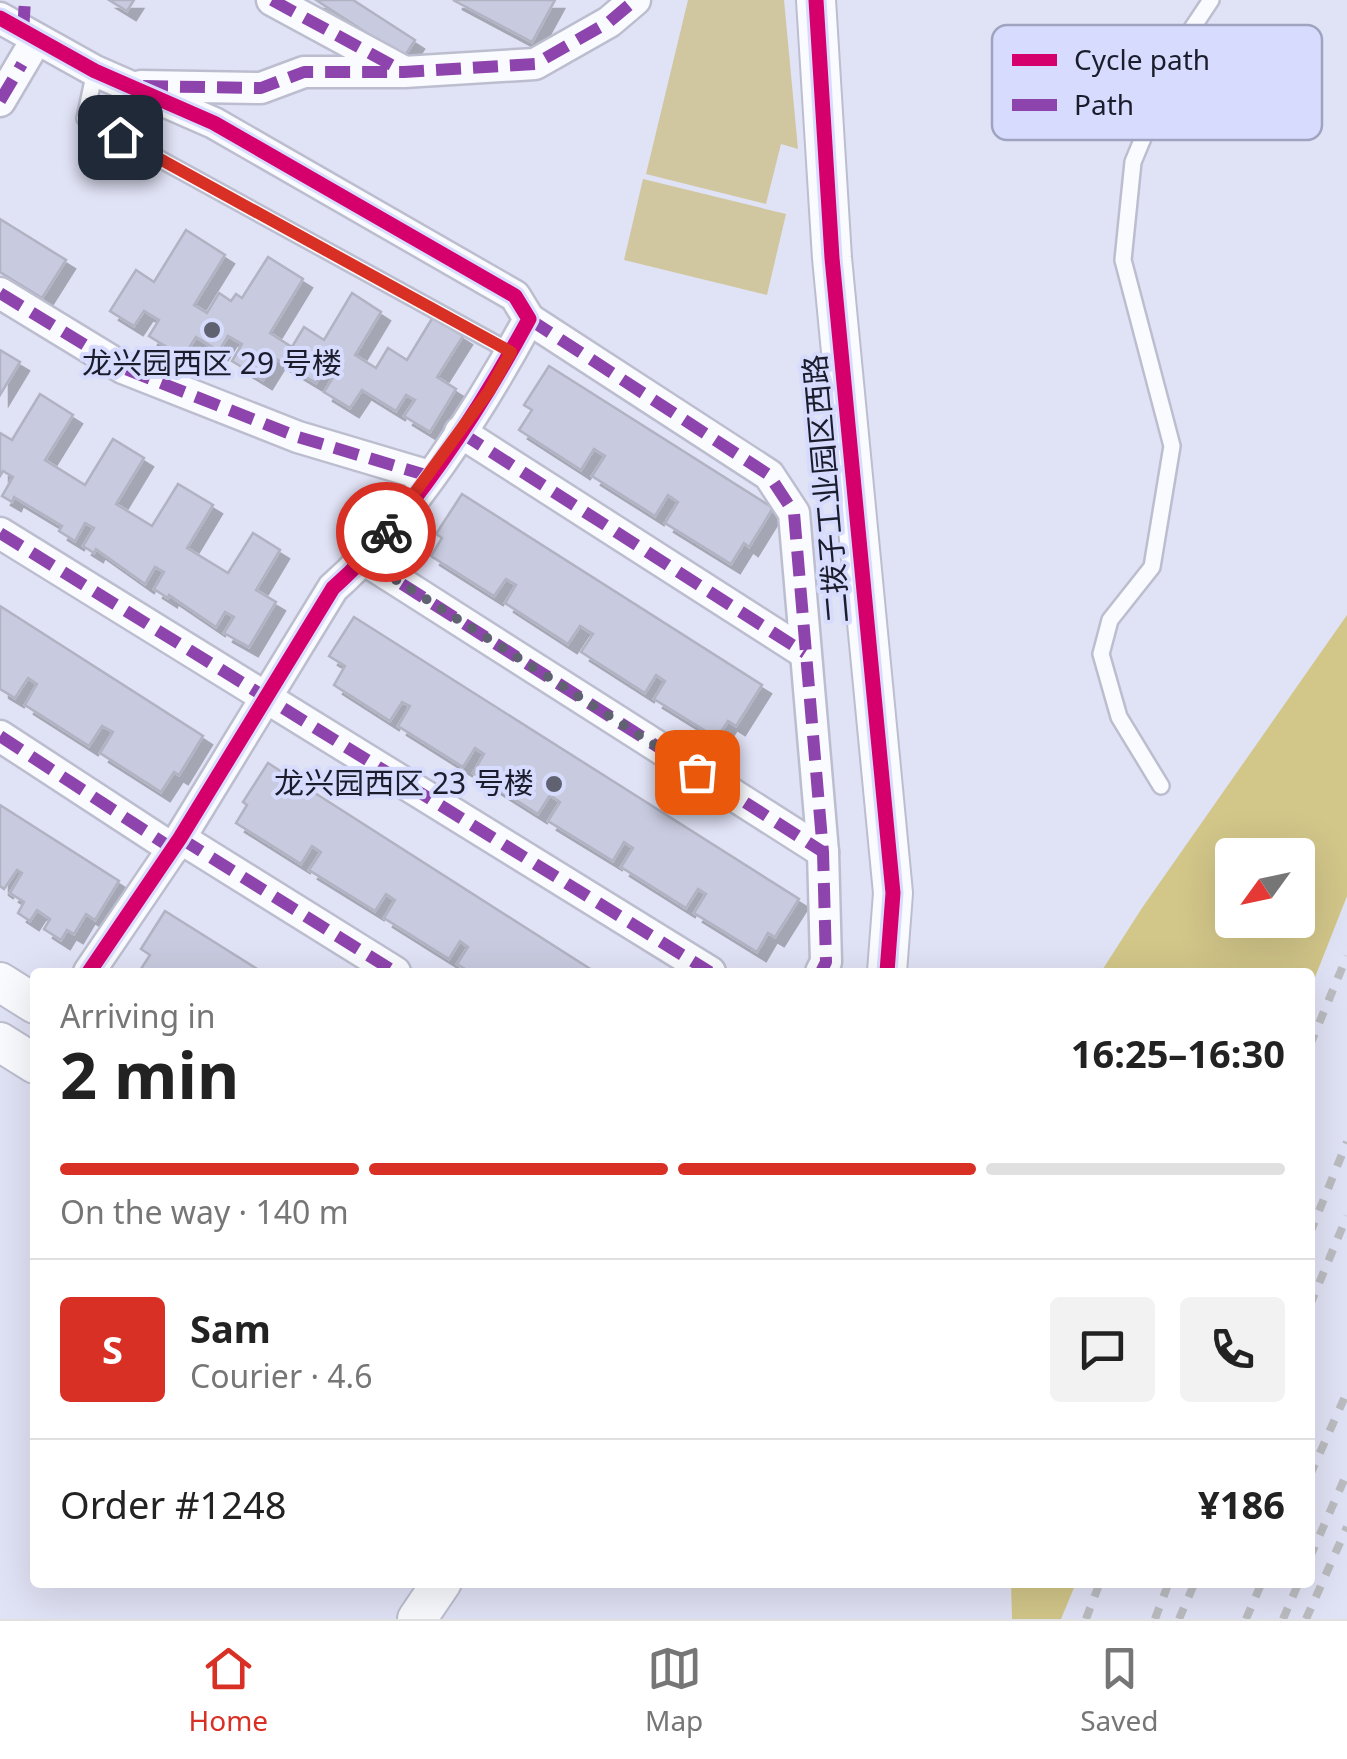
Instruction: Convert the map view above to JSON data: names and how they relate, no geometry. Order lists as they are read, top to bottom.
{
  "streets": {
    "street": ["二拨子工业园区西路"]
  },
  "places": ["龙兴园西区 29 号楼", "龙兴园西区 23 号楼"],
  "legend": ["Cycle path", "Path"],
  "north": "bottom left",
  "page": {
    "heading": ["2 min", "Arriving in", "16:25–16:30"],
    "panel": [
      "Sam",
      "Courier · 4.6",
      "Order #1248",
      "¥186"
    ],
    "bar": "On the way · 140 m",
    "round": "S",
    "tabs": ["Home", "Map", "Saved"]
  }
}
